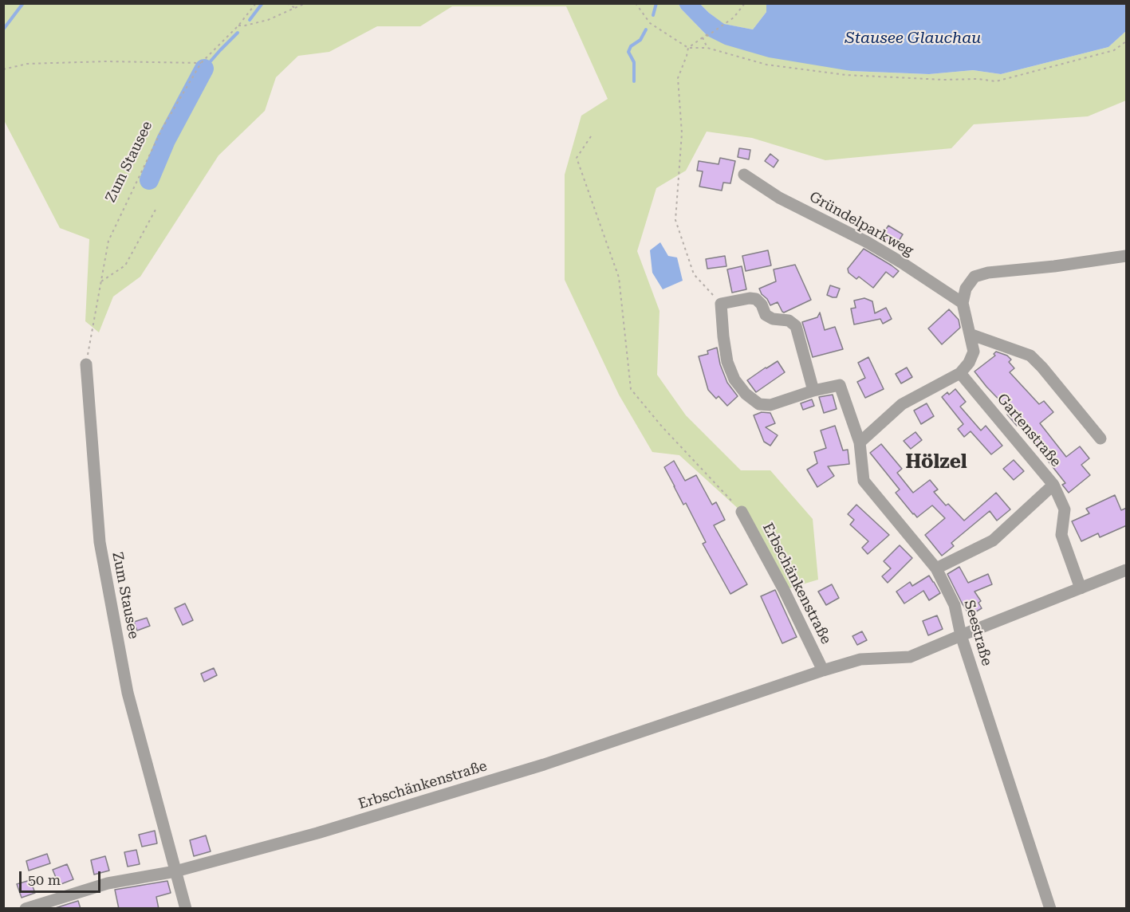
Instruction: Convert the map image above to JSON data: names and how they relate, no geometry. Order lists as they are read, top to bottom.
{
  "streets": {
    "street": [
      "Zum Stausee",
      "Gründelparkweg",
      "Gartenstraße",
      "Erbschänkenstraße",
      "Seestraße"
    ]
  },
  "crossings": [
    ["Zum Stausee", "Erbschänkenstraße"],
    ["Gartenstraße", "Seestraße"],
    ["Erbschänkenstraße", "Seestraße"]
  ],
  "districts": ["Hölzel"],
  "water": ["Stausee Glauchau"],
  "scale_bar": "50 m"
}
